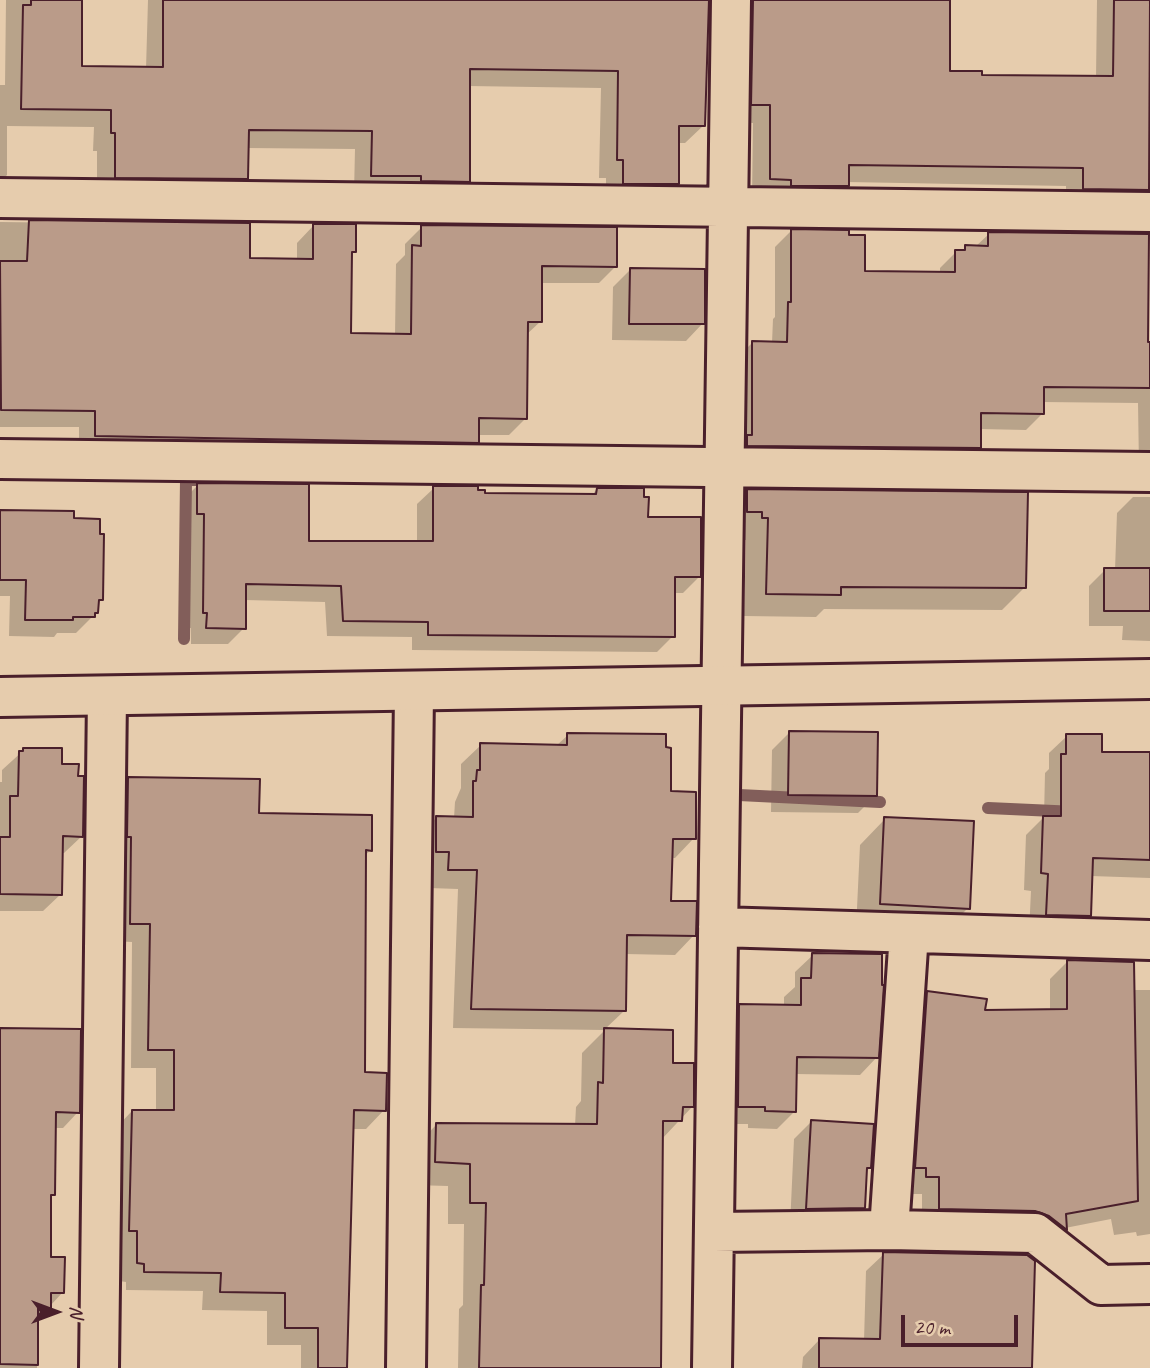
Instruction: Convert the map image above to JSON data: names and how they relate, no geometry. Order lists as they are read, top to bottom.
{
  "scale_bar": "20 m",
  "north": "right"
}
